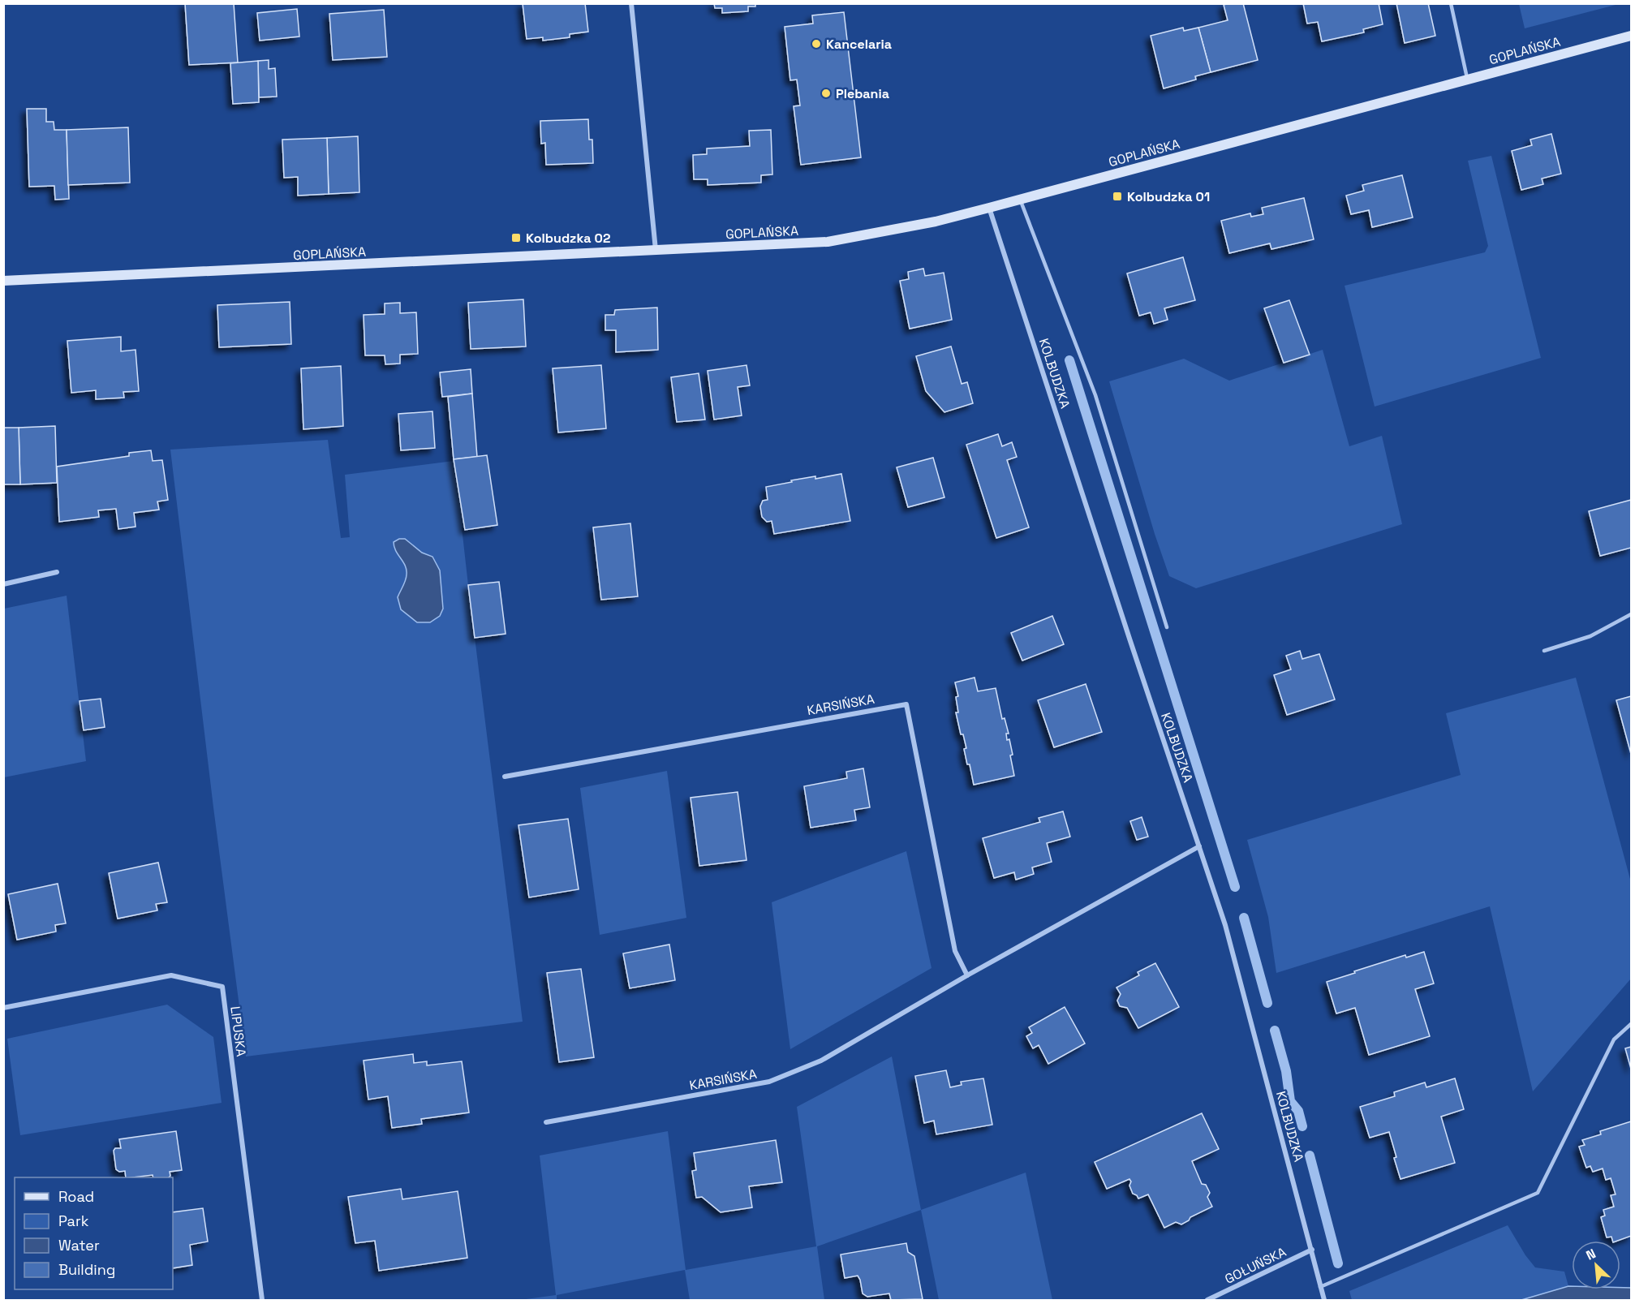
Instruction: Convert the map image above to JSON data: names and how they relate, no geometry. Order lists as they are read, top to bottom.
{
  "streets": {
    "street": [
      "GOPLAŃSKA",
      "KOLBUDZKA",
      "KARSIŃSKA",
      "LIPUSKA",
      "GOŁUŃSKA"
    ]
  },
  "crossings": [
    ["GOPLAŃSKA", "KOLBUDZKA"],
    ["KOLBUDZKA", "KARSIŃSKA"],
    ["KOLBUDZKA", "GOŁUŃSKA"]
  ],
  "places": {
    "other": ["Kancelaria", "Plebania"],
    "transit": ["Kolbudzka 01", "Kolbudzka 02"]
  },
  "legend": [
    "Road",
    "Park",
    "Water",
    "Building"
  ],
  "north": "top left"
}
